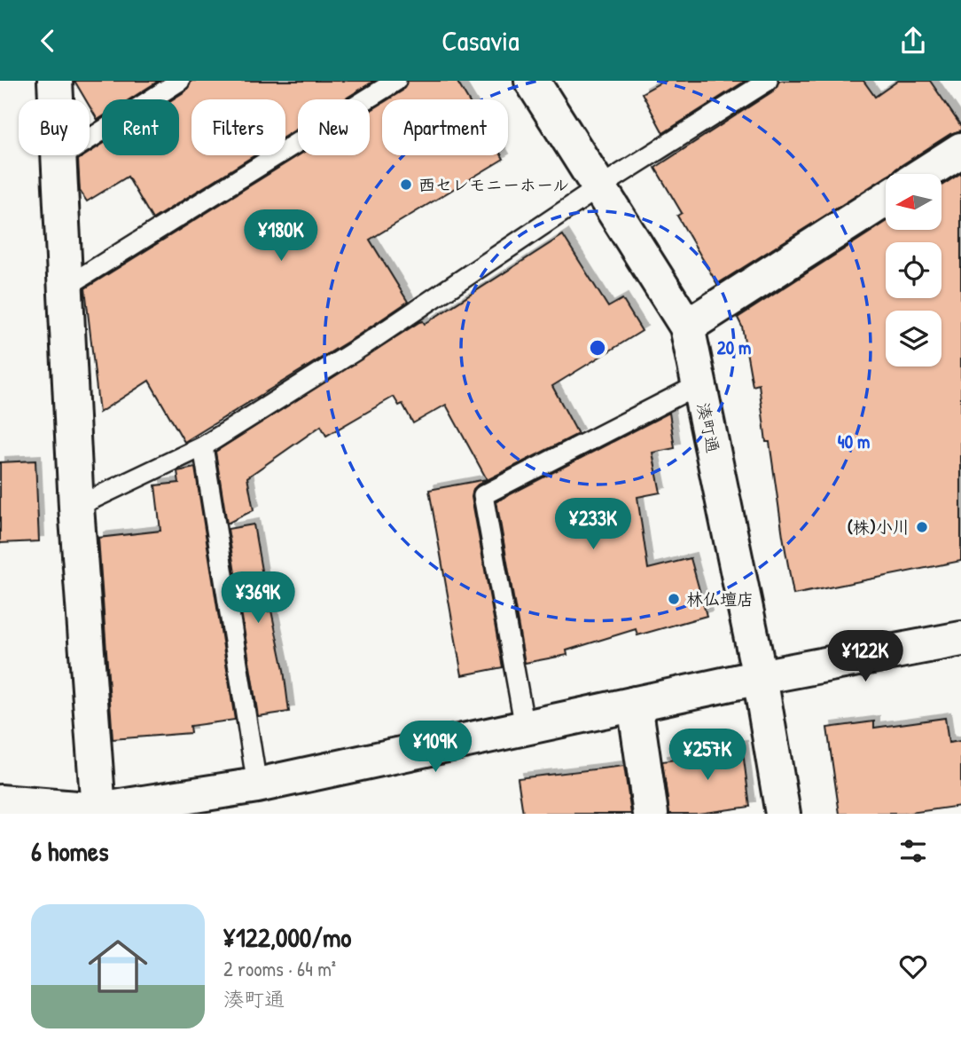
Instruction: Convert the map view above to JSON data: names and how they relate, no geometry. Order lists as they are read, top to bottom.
{
  "streets": {
    "street": ["湊町通"]
  },
  "places": ["西セレモニーホール", "(株)小川", "林仏壇店"],
  "north": "left",
  "page": {
    "header": "Casavia",
    "chip": [
      "Buy",
      "Rent",
      "Filters",
      "New",
      "Apartment"
    ],
    "price": [
      "¥180K",
      "¥233K",
      "¥369K",
      "¥122K",
      "¥109K",
      "¥257K"
    ],
    "heading": "6 homes",
    "list": [
      {
        "name": "¥122,000/mo",
        "note": "2 rooms · 64 m² · 湊町通"
      }
    ]
  },
  "rings": ["20 m", "40 m"]
}
